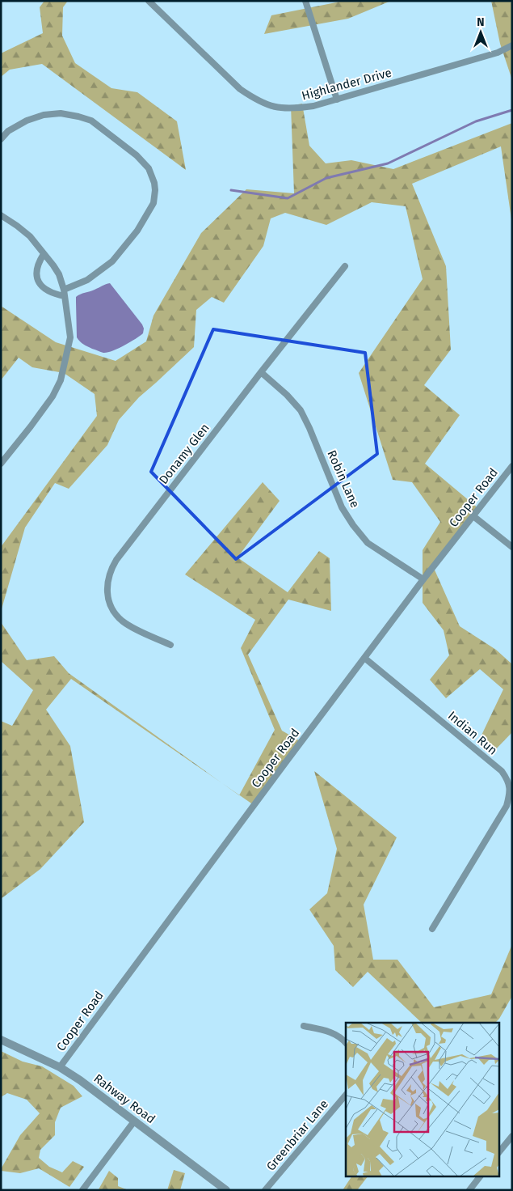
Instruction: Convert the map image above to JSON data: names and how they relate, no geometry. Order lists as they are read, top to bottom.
{
  "streets": {
    "street": [
      "Highlander Drive",
      "Donamy Glen",
      "Robin Lane",
      "Cooper Road",
      "Indian Run",
      "Rahway Road",
      "Greenbriar Lane"
    ]
  },
  "crossings": [
    ["Donamy Glen", "Robin Lane"],
    ["Robin Lane", "Cooper Road"],
    ["Cooper Road", "Indian Run"],
    ["Cooper Road", "Rahway Road"]
  ],
  "north": "top"
}
